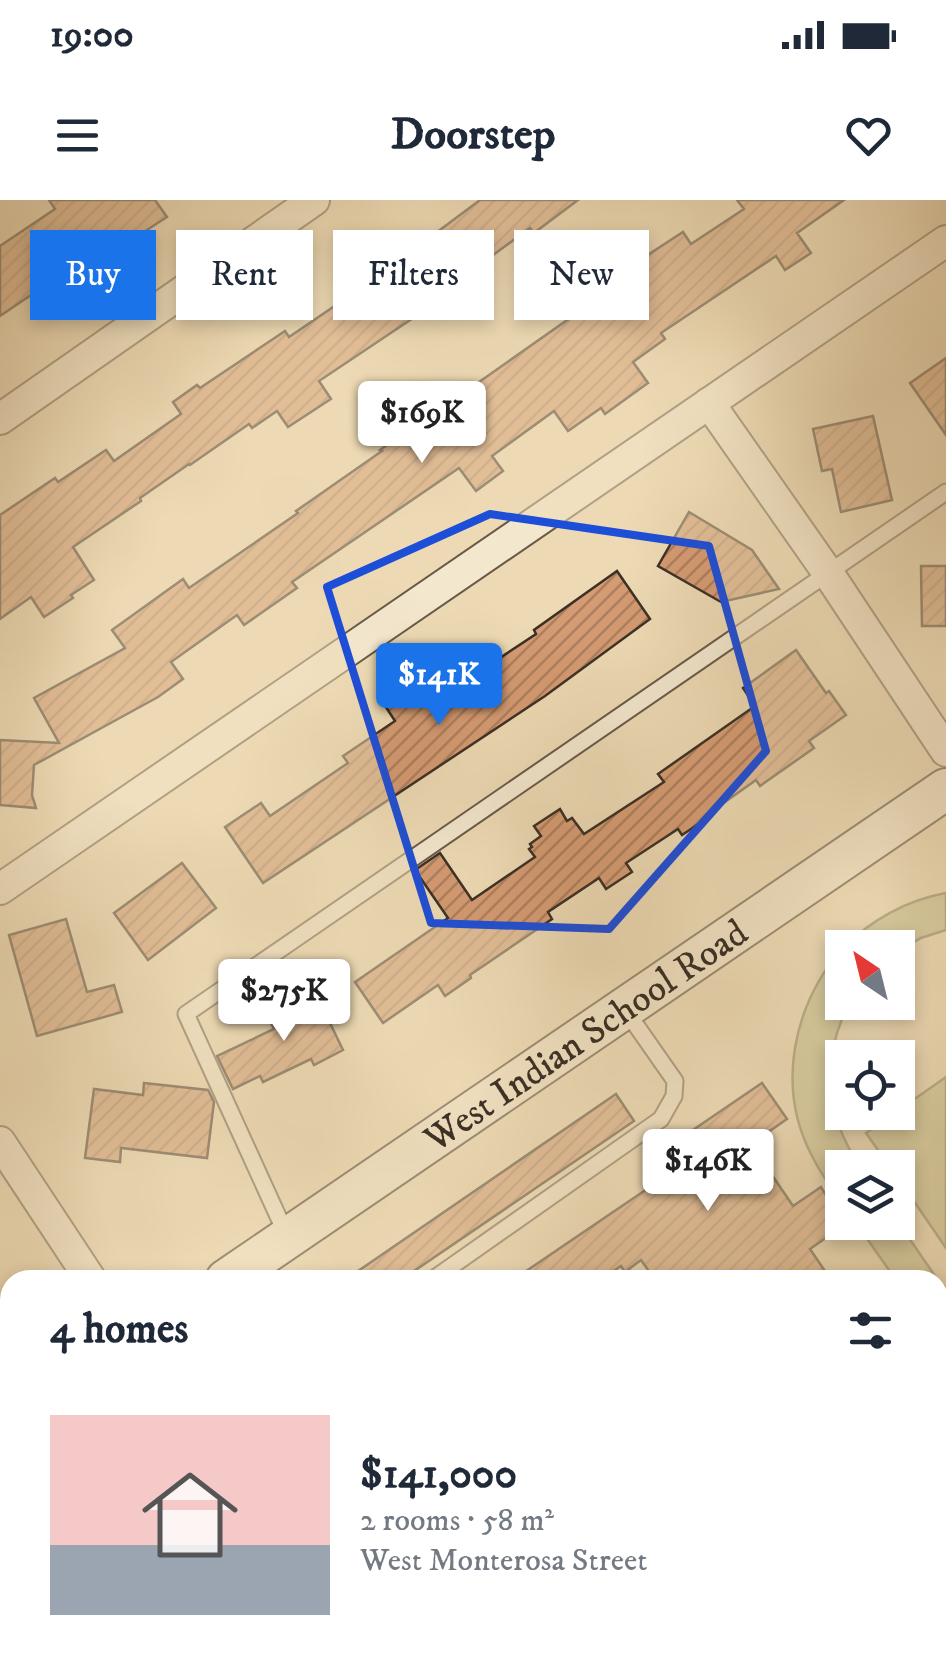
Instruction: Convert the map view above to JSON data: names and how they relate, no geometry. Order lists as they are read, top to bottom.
{
  "streets": {
    "main road": ["West Indian School Road"]
  },
  "north": "top left",
  "page": {
    "status": "19:00",
    "header": "Doorstep",
    "chip": [
      "Buy",
      "Rent",
      "Filters",
      "New"
    ],
    "price": [
      "$169K",
      "$141K",
      "$275K",
      "$146K"
    ],
    "heading": "4 homes",
    "list": [
      {
        "name": "$141,000",
        "note": "2 rooms · 58 m² · West Monterosa Street"
      }
    ]
  }
}
